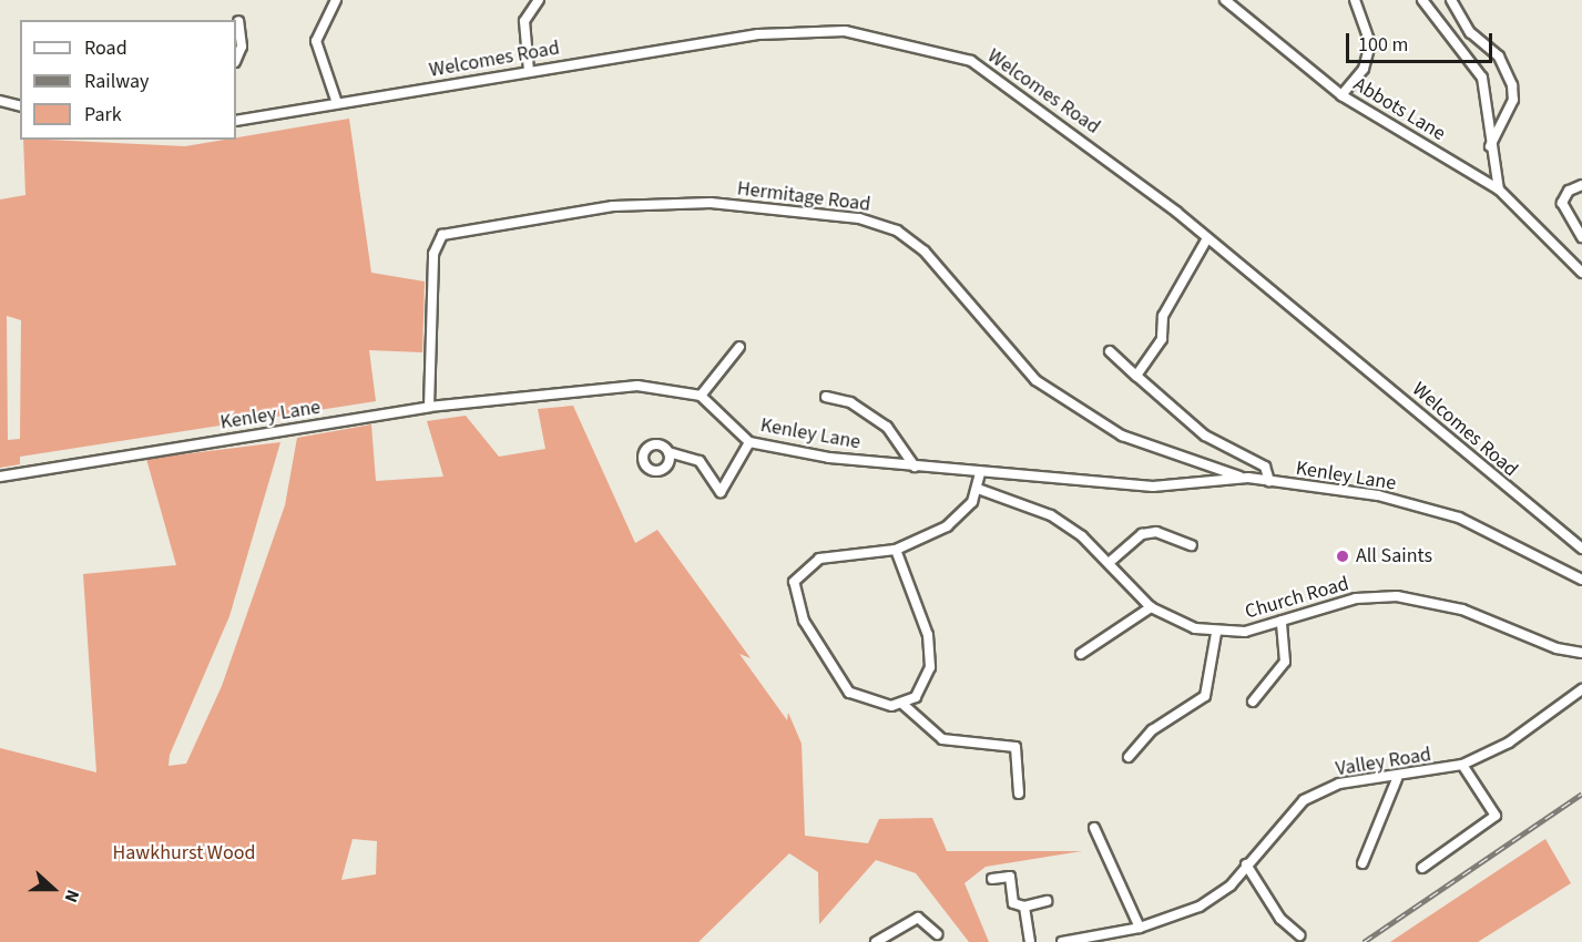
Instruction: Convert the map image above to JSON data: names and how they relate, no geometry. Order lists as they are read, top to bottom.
{
  "streets": {
    "street": [
      "Welcomes Road",
      "Abbots Lane",
      "Hermitage Road",
      "Kenley Lane",
      "Church Road",
      "Valley Road"
    ]
  },
  "crossings": [
    ["Hermitage Road", "Kenley Lane"]
  ],
  "parks": ["Hawkhurst Wood"],
  "places": ["All Saints"],
  "legend": ["Road", "Railway", "Park"],
  "scale_bar": "100 m",
  "north": "right"
}
